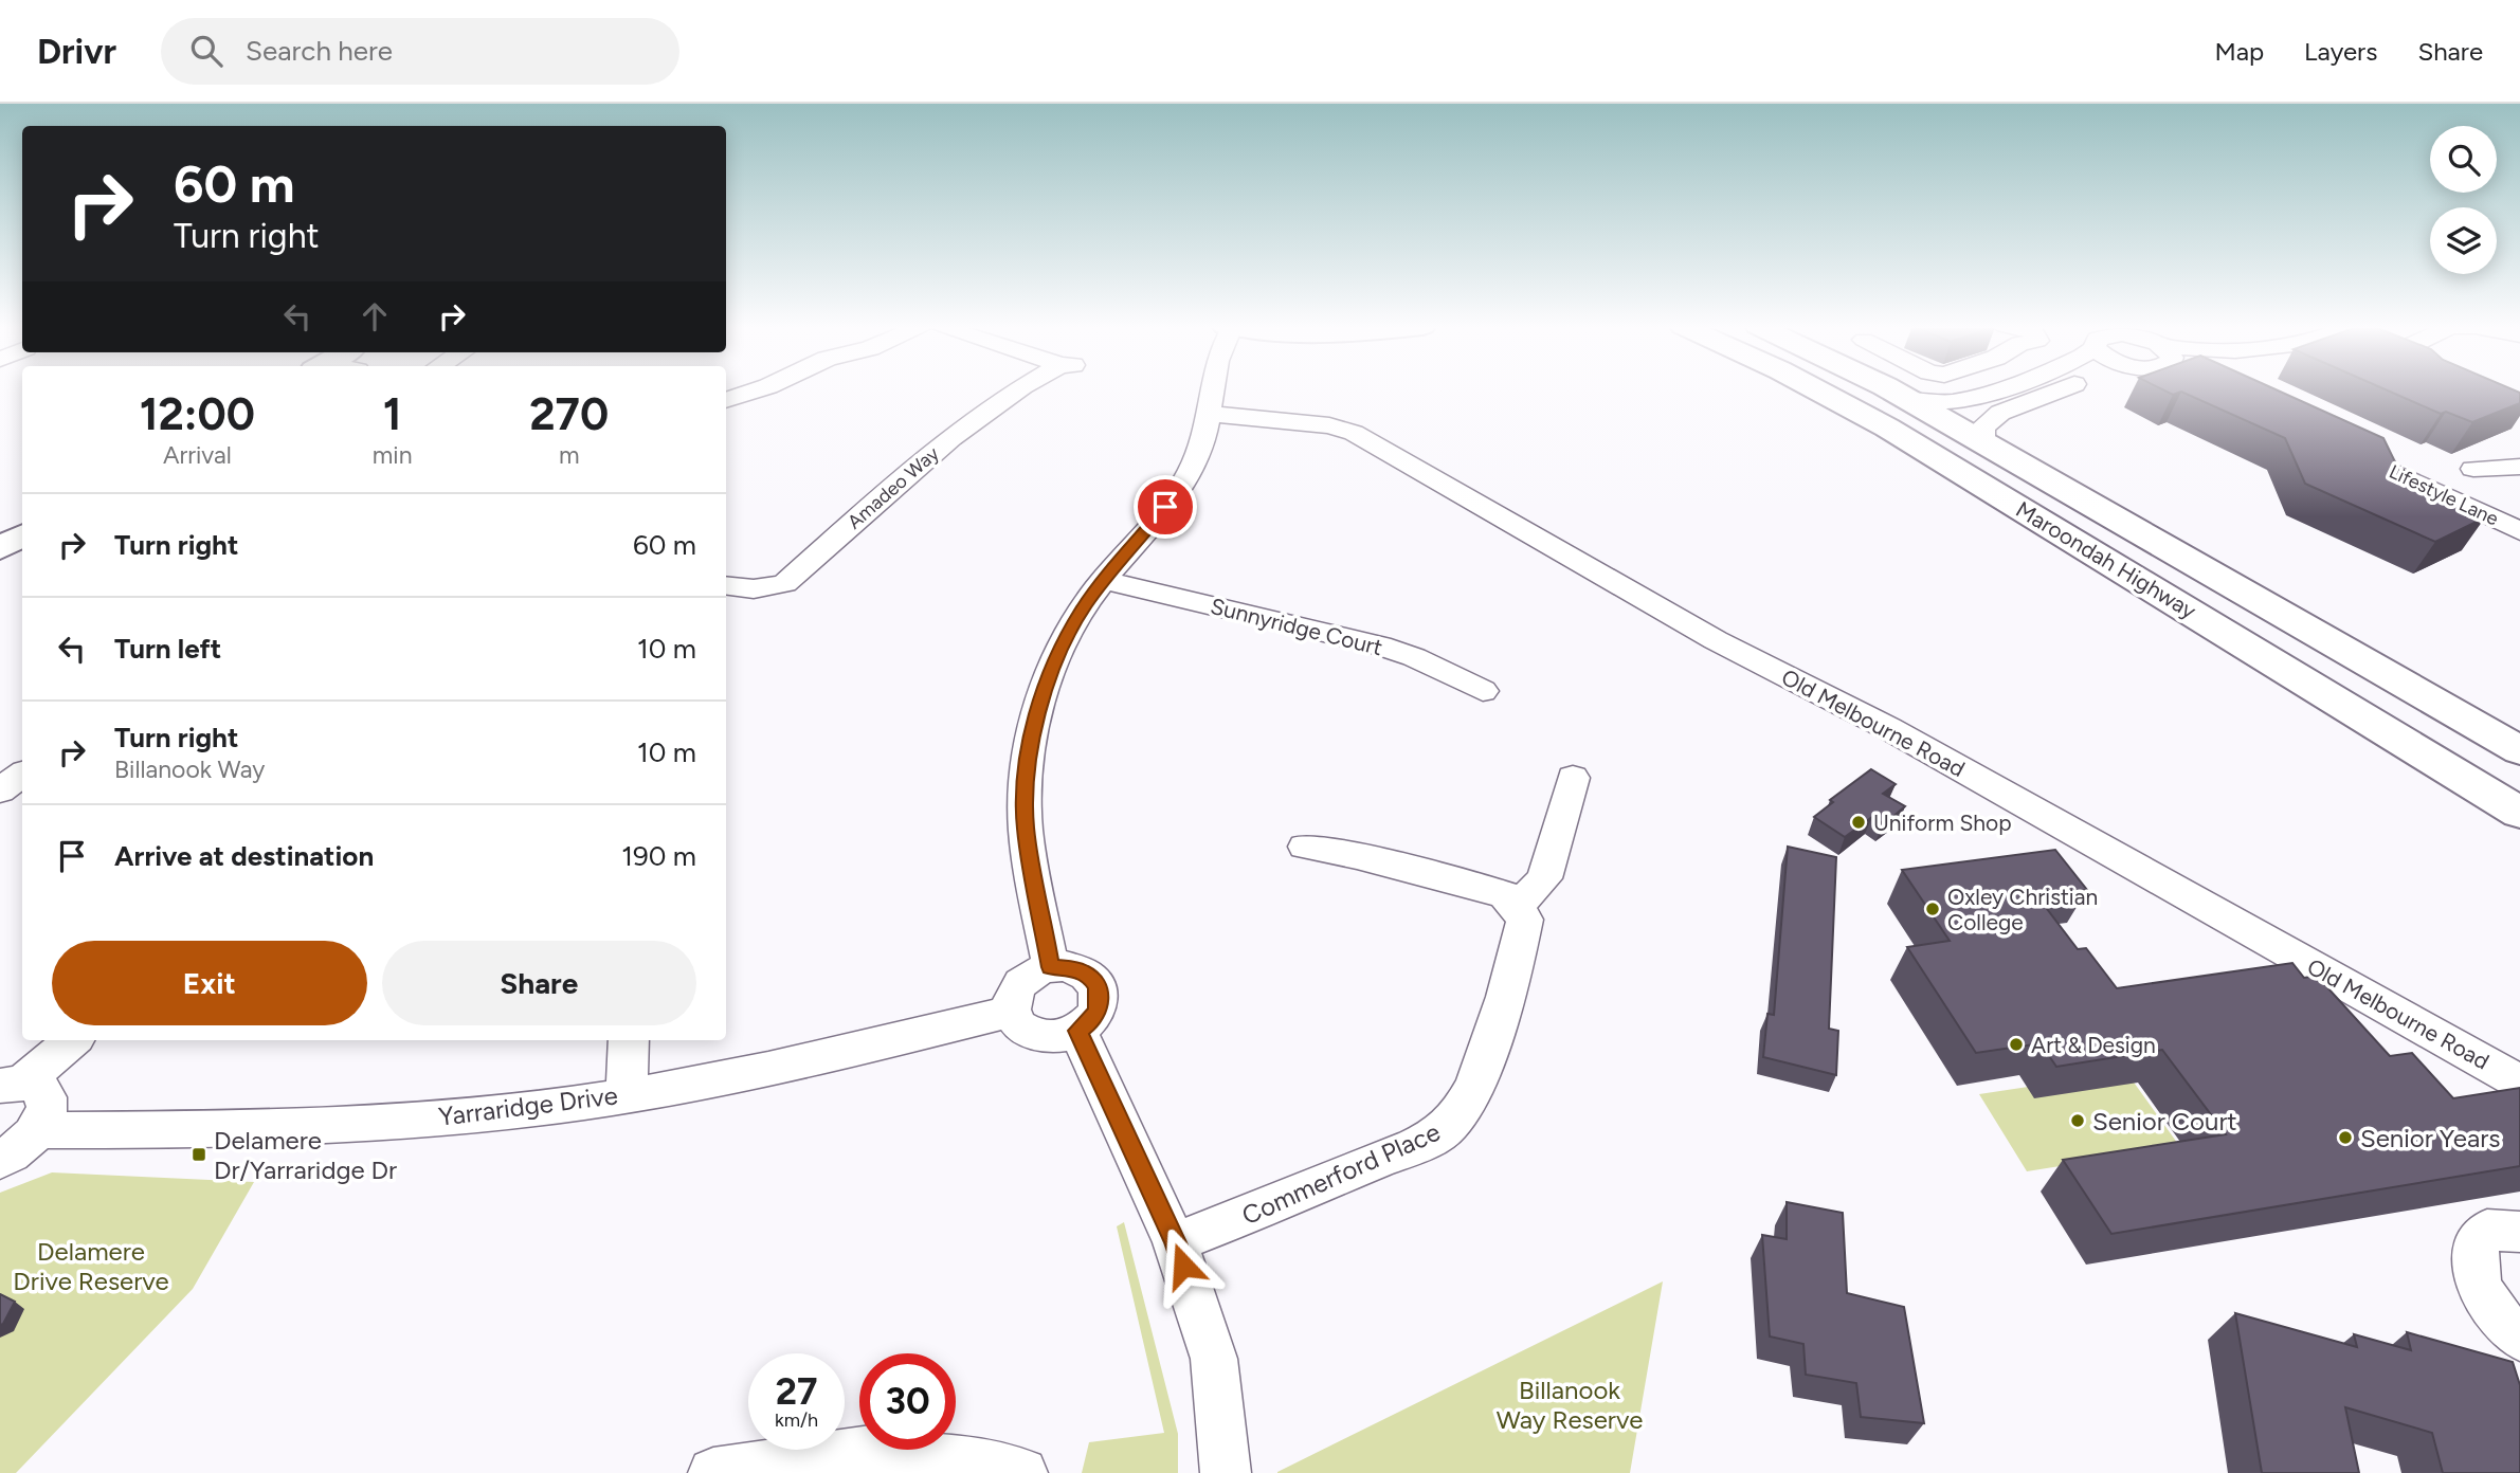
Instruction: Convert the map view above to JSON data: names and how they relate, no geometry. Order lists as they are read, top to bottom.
{
  "streets": {
    "main road": ["Maroondah Highway"],
    "street": [
      "Amadeo Way",
      "Lifestyle Lane",
      "Sunnyridge Court",
      "Old Melbourne Road",
      "Yarraridge Drive",
      "Commerford Place"
    ]
  },
  "parks": ["Delamere Drive Reserve", "Billanook Way Reserve"],
  "places": {
    "other": [
      "Uniform Shop",
      "Oxley Christian College",
      "Art & Design",
      "Senior Court",
      "Senior Years"
    ],
    "transit": ["Delamere Dr/Yarraridge Dr"]
  },
  "page": {
    "header": "Drivr",
    "search": "Search here",
    "nav": ["Map", "Layers", "Share"],
    "turn": ["60 m", "Turn right"],
    "eta": [
      "12:00",
      "Arrival",
      "1",
      "min",
      "270",
      "m"
    ],
    "list": [
      {
        "name": "Turn right",
        "value": "60 m"
      },
      {
        "name": "Turn left",
        "value": "10 m"
      },
      {
        "name": "Turn right",
        "note": "Billanook Way",
        "value": "10 m"
      },
      {
        "name": "Arrive at destination",
        "value": "190 m"
      }
    ],
    "buttons": ["Exit", "Share"],
    "speed": "27 km/h",
    "limit": "30"
  }
}
